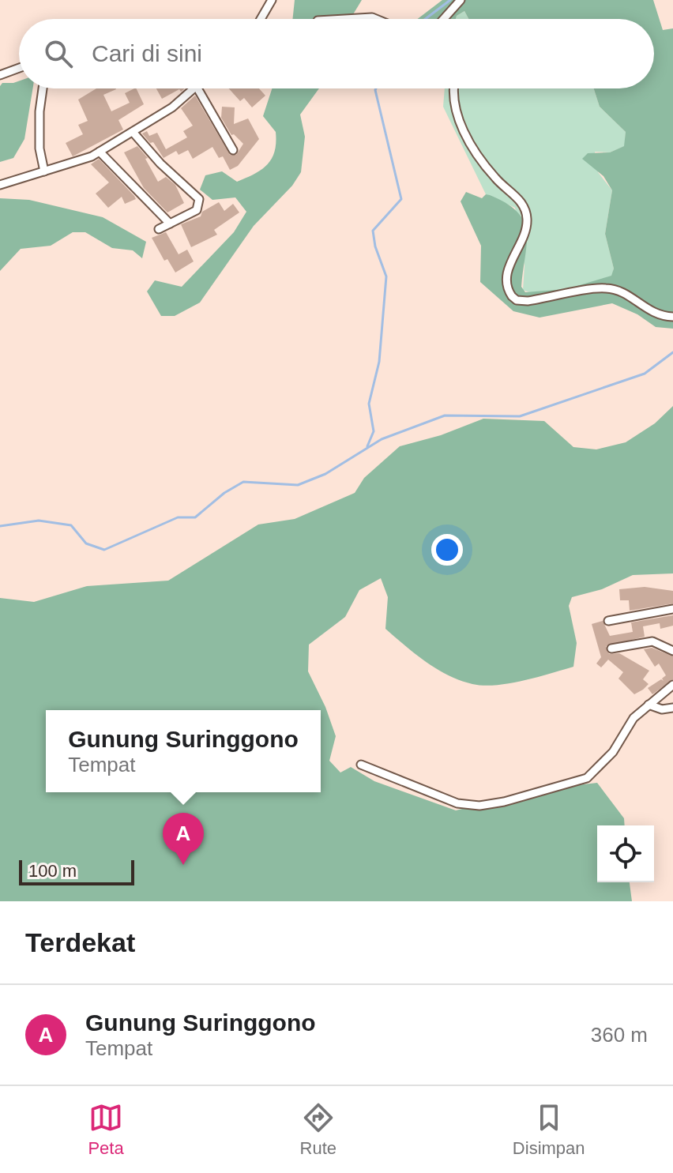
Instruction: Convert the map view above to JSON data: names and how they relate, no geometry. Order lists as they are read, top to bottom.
{
  "scale_bar": "100 m",
  "page": {
    "search": "Cari di sini",
    "popup": ["Gunung Suringgono", "Tempat"],
    "pins": "A",
    "scale": "100 m",
    "heading": "Terdekat",
    "list": [
      {
        "mark": "A",
        "name": "Gunung Suringgono",
        "note": "Tempat",
        "value": "360 m"
      }
    ],
    "nav": ["Peta", "Rute", "Disimpan"]
  }
}
